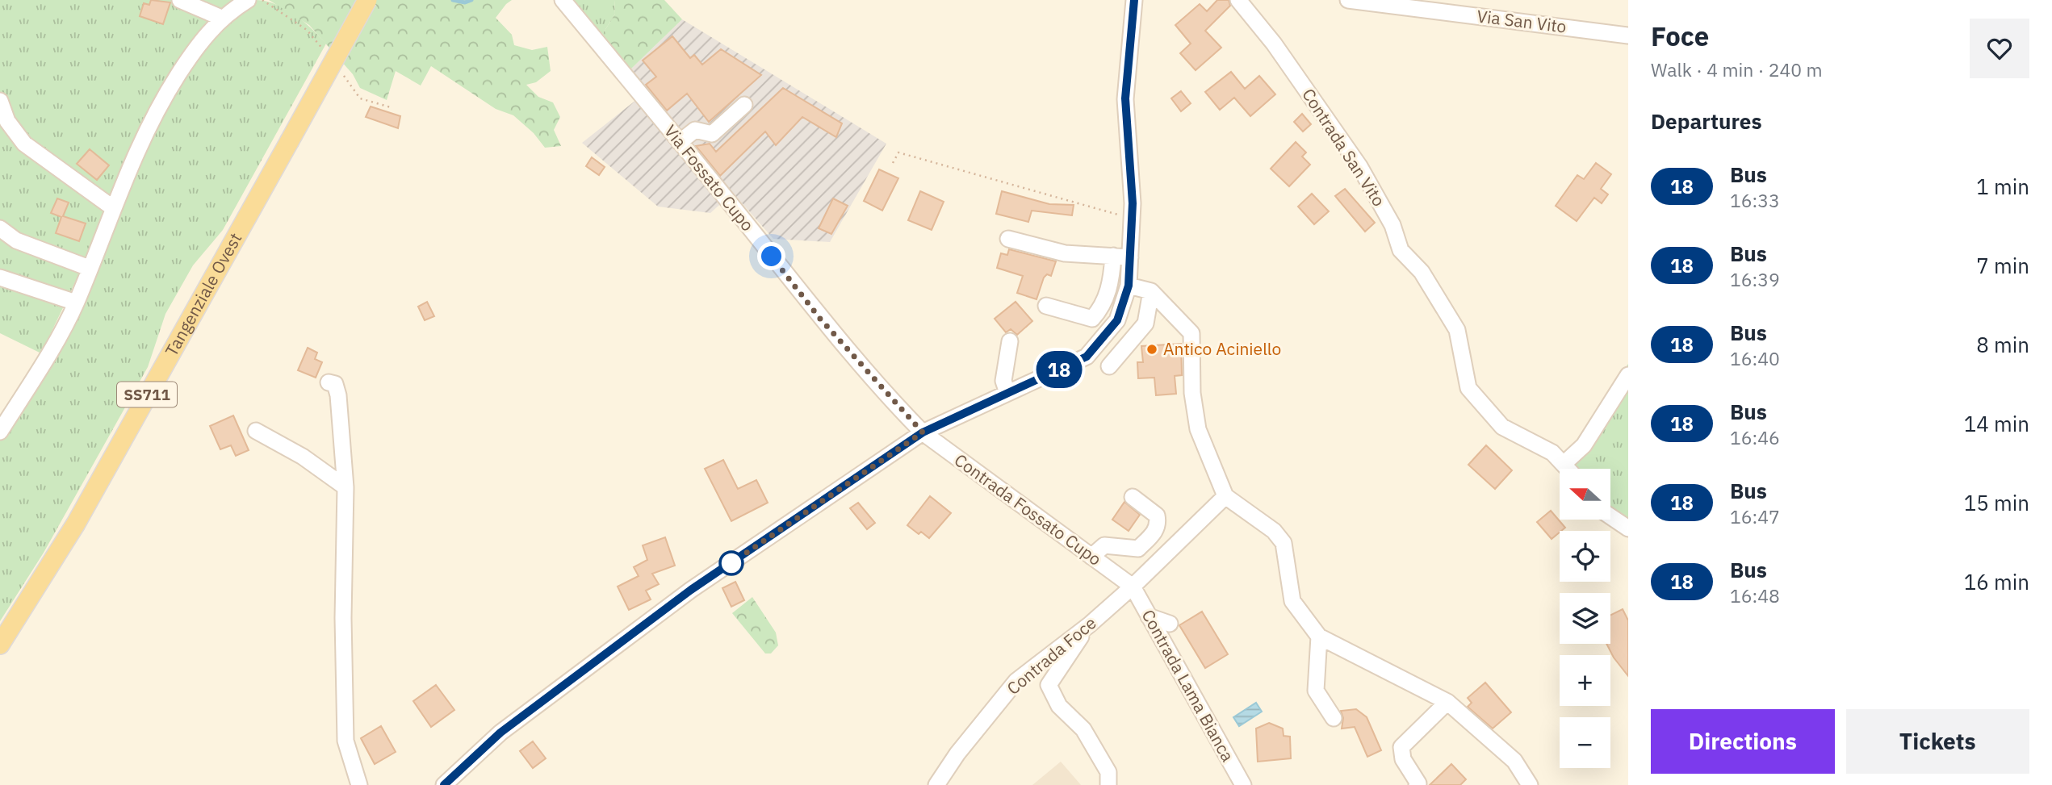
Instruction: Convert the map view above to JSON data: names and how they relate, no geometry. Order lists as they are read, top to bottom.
{
  "streets": {
    "main road": ["Tangenziale Ovest", "SS711"],
    "street": [
      "Via San Vito",
      "Contrada San Vito",
      "Via Fossato Cupo",
      "Contrada Fossato Cupo",
      "Contrada Foce",
      "Contrada Lama Bianca"
    ]
  },
  "crossings": [
    ["Via Fossato Cupo", "Contrada Fossato Cupo"],
    ["Contrada Fossato Cupo", "Contrada Foce"],
    ["Contrada Fossato Cupo", "Contrada Lama Bianca"],
    ["Contrada Foce", "Contrada Lama Bianca"]
  ],
  "places": ["Antico Aciniello"],
  "lines": ["bus line 18"],
  "north": "left",
  "page": {
    "on_map": "18",
    "heading": [
      ["Foce", "Walk · 4 min · 240 m"],
      "Departures"
    ],
    "list": [
      {
        "mark": "18",
        "name": "Bus",
        "note": "16:33",
        "value": "1 min"
      },
      {
        "mark": "18",
        "name": "Bus",
        "note": "16:39",
        "value": "7 min"
      },
      {
        "mark": "18",
        "name": "Bus",
        "note": "16:40",
        "value": "8 min"
      },
      {
        "mark": "18",
        "name": "Bus",
        "note": "16:46",
        "value": "14 min"
      },
      {
        "mark": "18",
        "name": "Bus",
        "note": "16:47",
        "value": "15 min"
      },
      {
        "mark": "18",
        "name": "Bus",
        "note": "16:48",
        "value": "16 min"
      }
    ],
    "map_buttons": ["+", "−"],
    "buttons": ["Directions", "Tickets"]
  }
}
